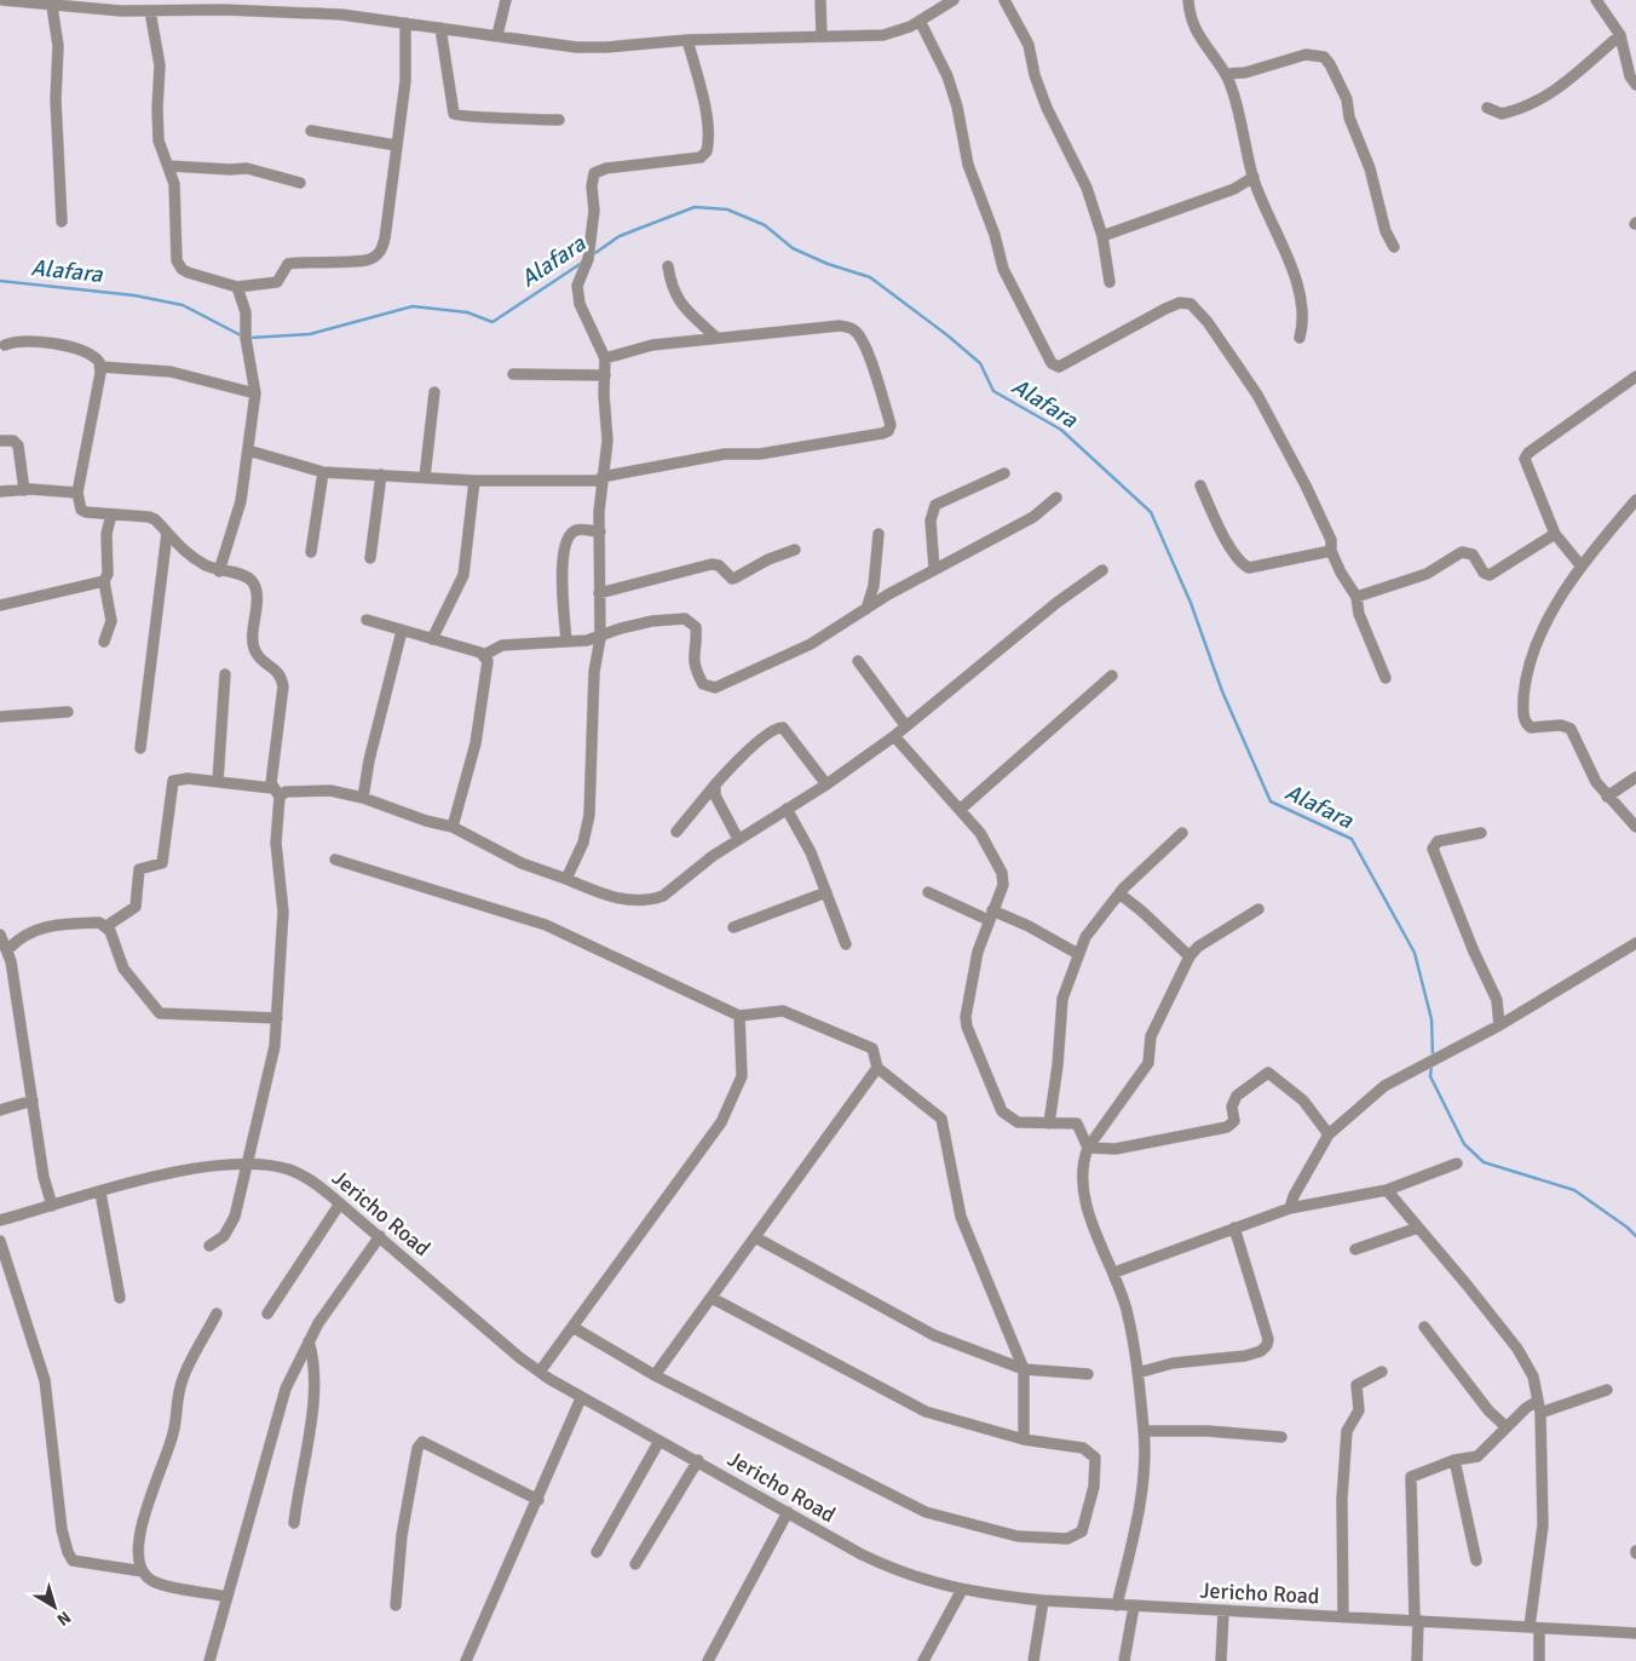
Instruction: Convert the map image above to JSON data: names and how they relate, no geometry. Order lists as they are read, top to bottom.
{
  "streets": {
    "street": ["Jericho Road"]
  },
  "water": ["Alafara"],
  "north": "bottom right"
}
